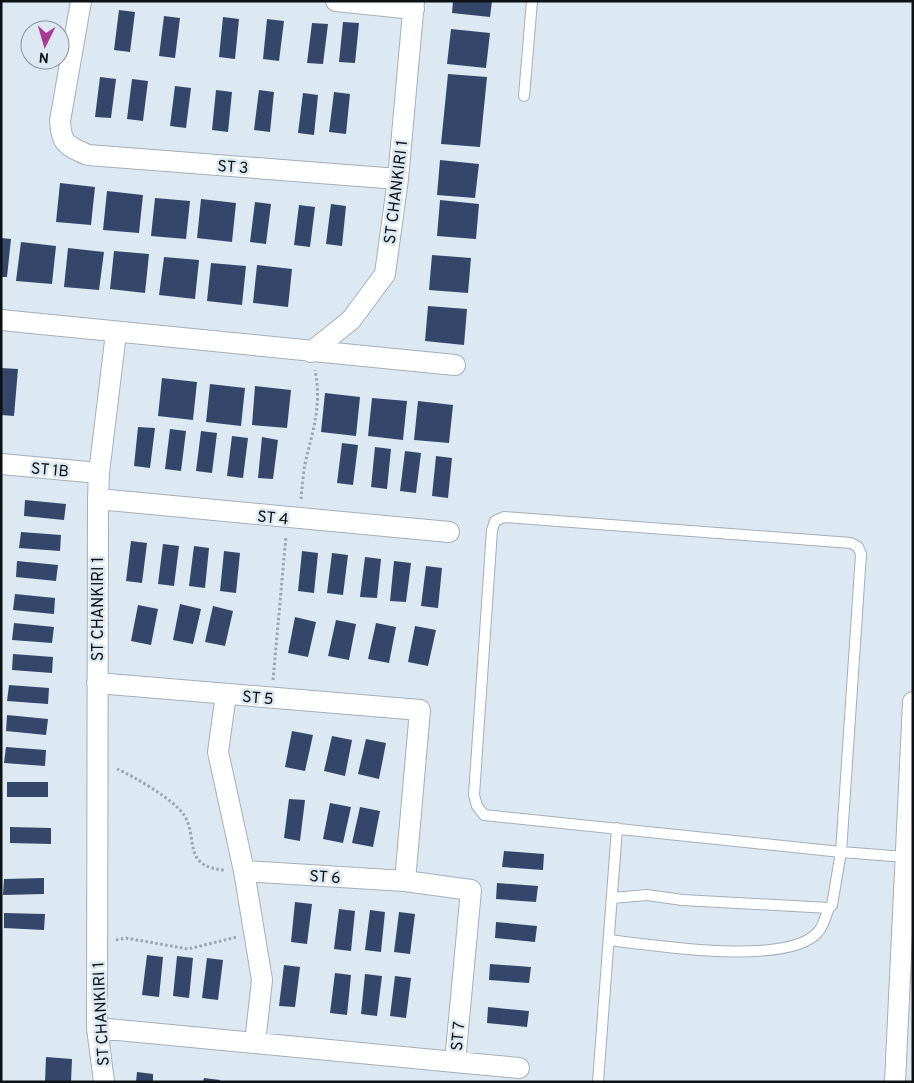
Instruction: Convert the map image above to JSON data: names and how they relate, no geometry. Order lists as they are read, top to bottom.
{
  "streets": {
    "street": [
      "ST 3",
      "ST CHANKIRI 1",
      "ST 1B",
      "ST 4",
      "ST 5",
      "ST 6",
      "ST 7"
    ]
  },
  "crossings": [
    ["ST 3", "ST CHANKIRI 1"],
    ["ST CHANKIRI 1", "ST 1B"],
    ["ST CHANKIRI 1", "ST 4"],
    ["ST CHANKIRI 1", "ST 5"],
    ["ST CHANKIRI 1", "ST 7"],
    ["ST 5", "ST 6"],
    ["ST 5", "ST 7"],
    ["ST 6", "ST 7"]
  ],
  "north": "bottom"
}
